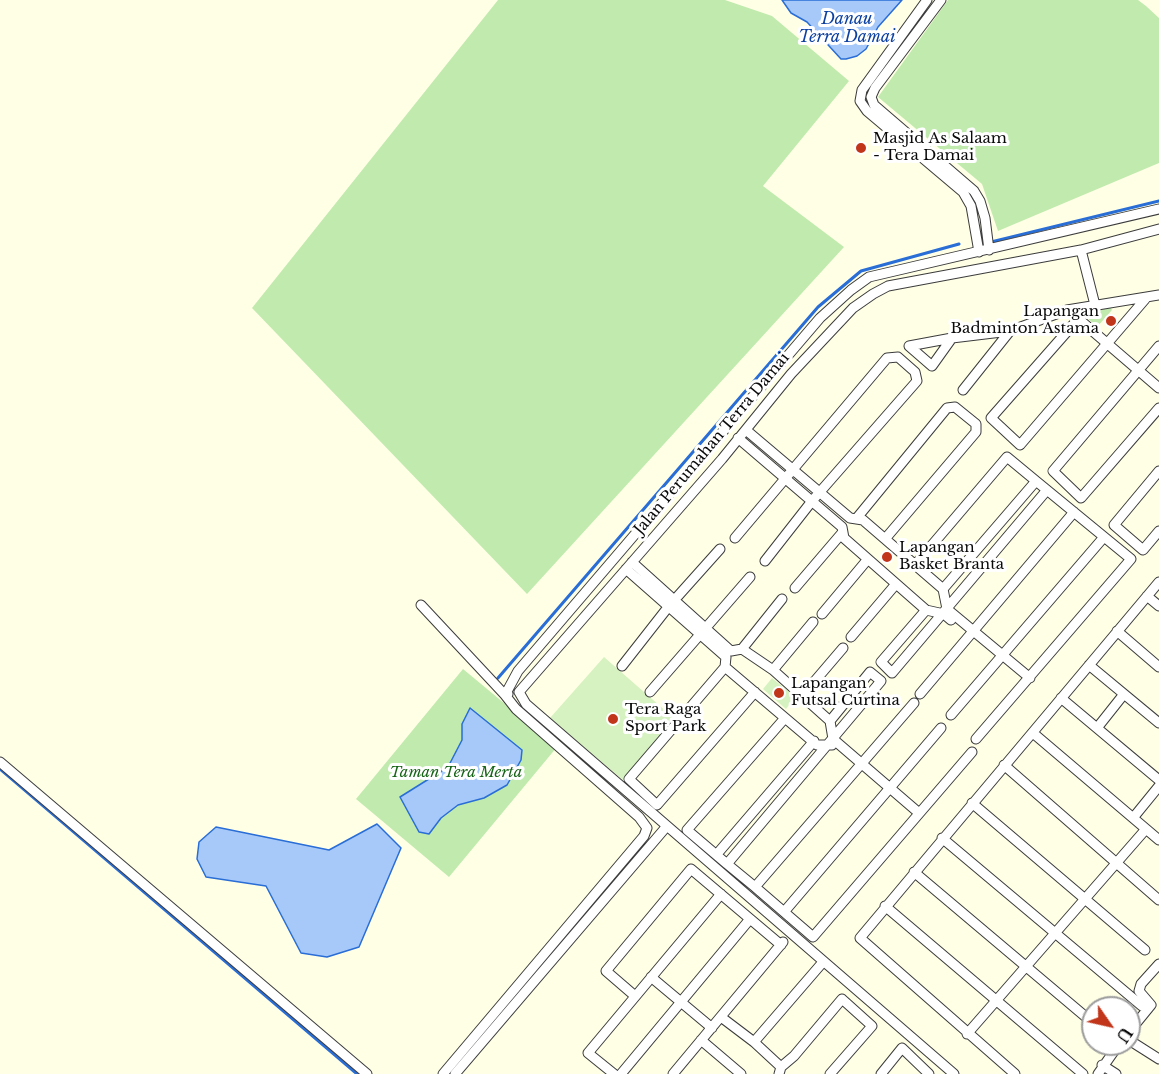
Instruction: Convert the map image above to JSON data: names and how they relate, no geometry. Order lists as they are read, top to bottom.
{
  "streets": {
    "street": ["Jalan Perumahan Terra Damai"]
  },
  "water": ["Danau Terra Damai"],
  "parks": ["Taman Tera Merta"],
  "places": [
    "Masjid As Salaam - Tera Damai",
    "Lapangan Badminton Astama",
    "Lapangan Basket Branta",
    "Lapangan Futsal Curtina",
    "Tera Raga Sport Park"
  ],
  "north": "bottom right"
}
